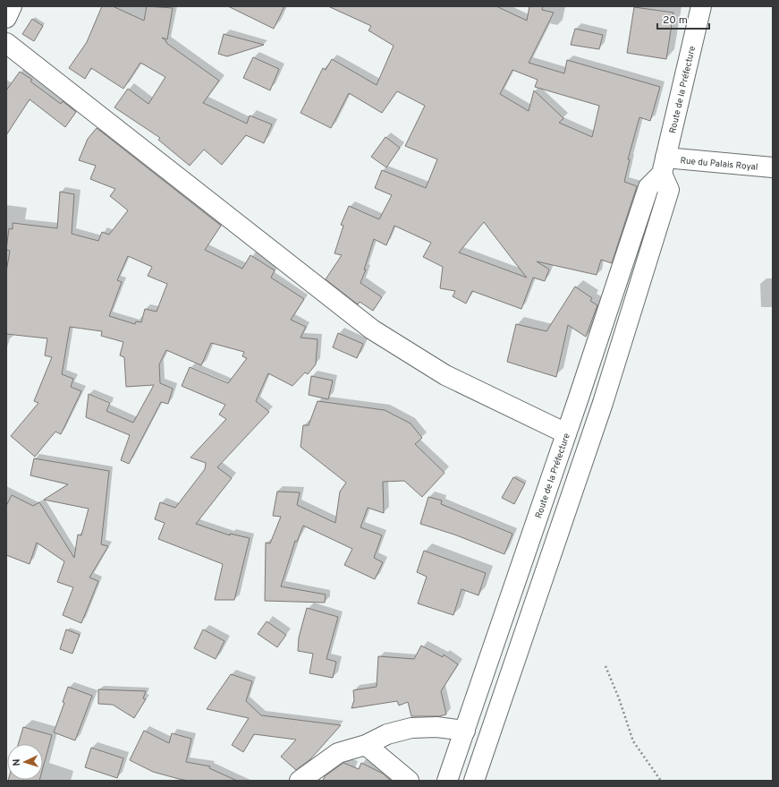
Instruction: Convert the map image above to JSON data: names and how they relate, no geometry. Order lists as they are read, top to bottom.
{
  "streets": {
    "street": ["Route de la Préfecture", "Rue du Palais Royal"]
  },
  "crossings": [
    ["Route de la Préfecture", "Rue du Palais Royal"]
  ],
  "scale_bar": "20 m",
  "north": "left"
}
